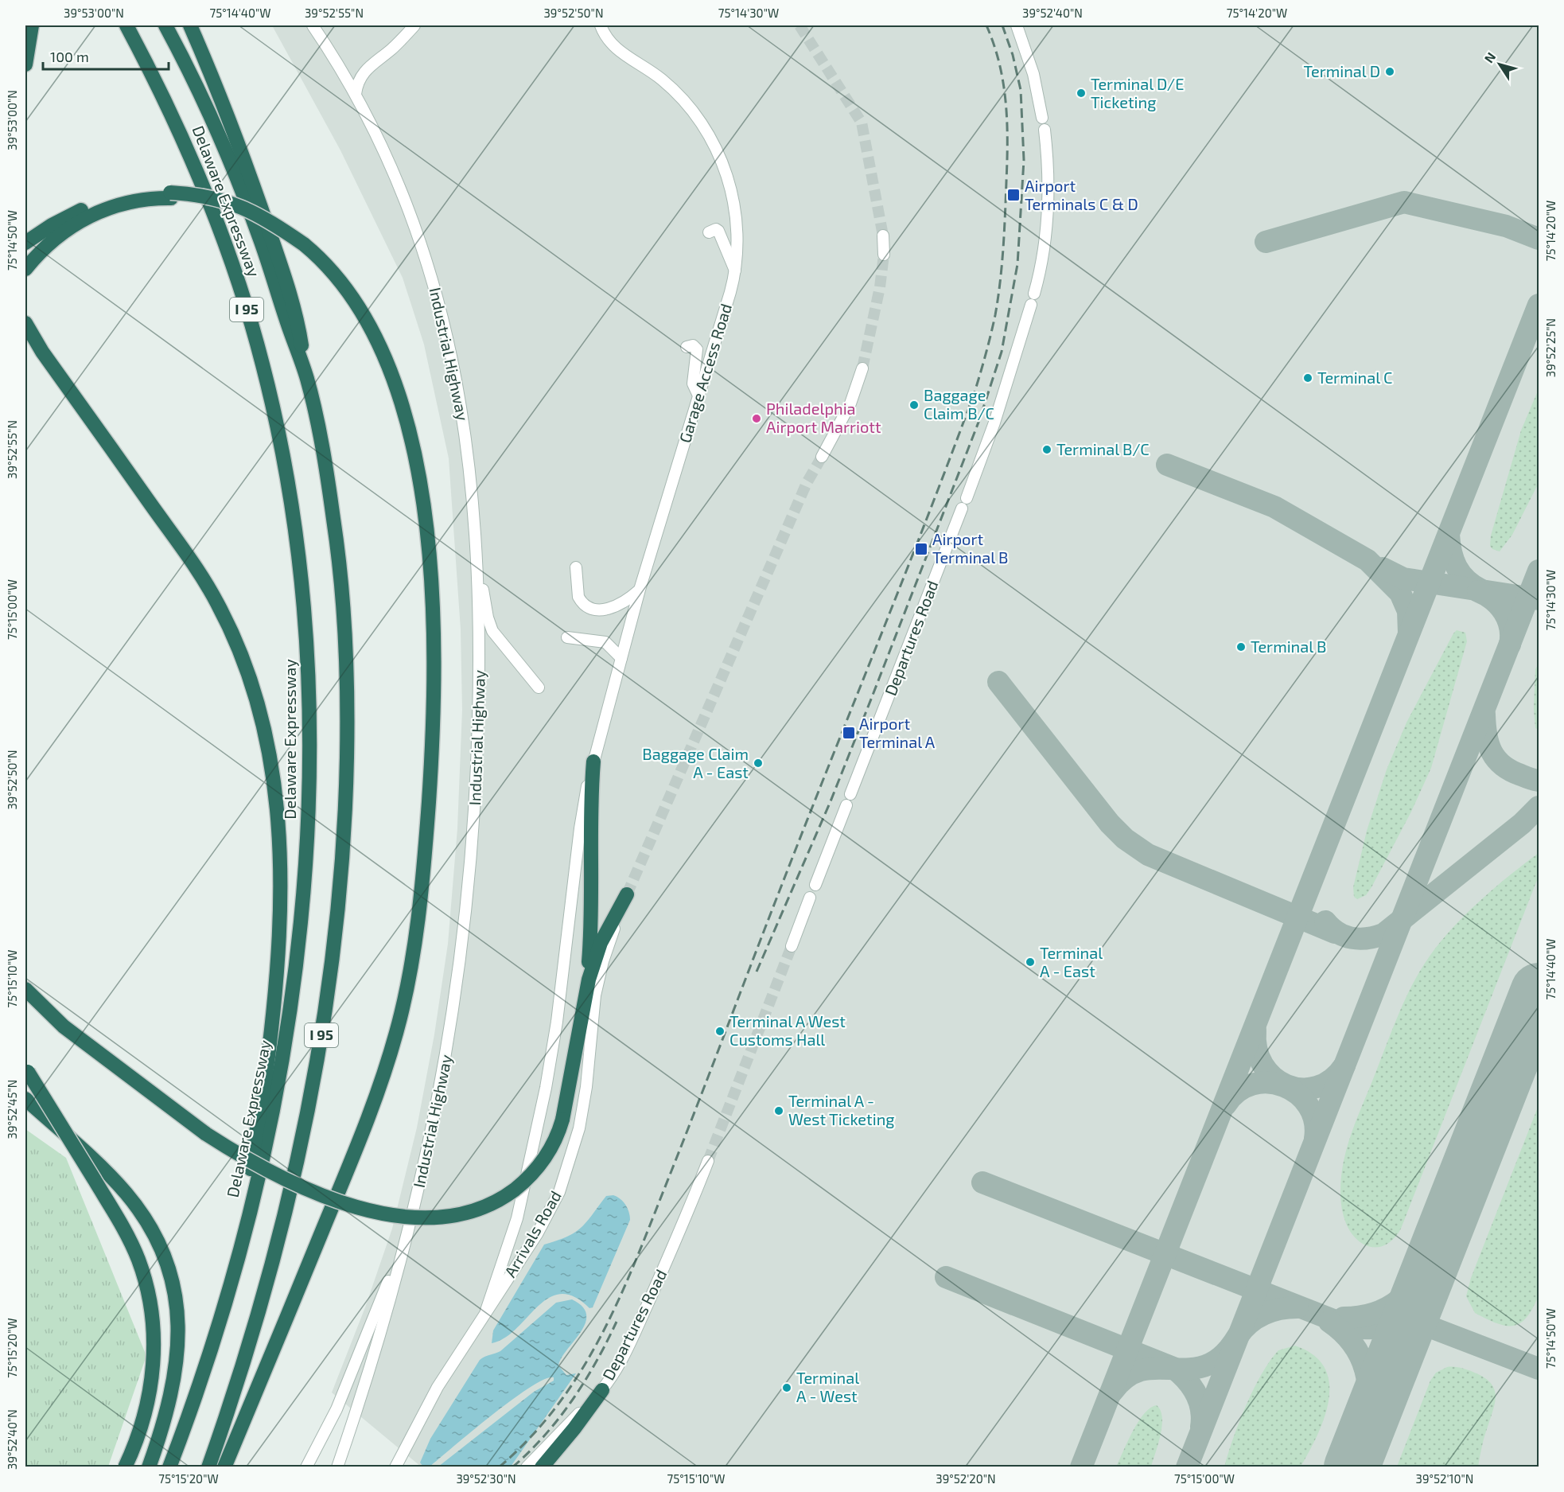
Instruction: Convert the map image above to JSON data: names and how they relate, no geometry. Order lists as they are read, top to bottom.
{
  "streets": {
    "highway": ["Delaware Expressway", "I 95"],
    "street": [
      "Industrial Highway",
      "Garage Access Road",
      "Departures Road",
      "Arrivals Road"
    ]
  },
  "crossings": [
    ["Garage Access Road", "Arrivals Road"]
  ],
  "places": {
    "other": [
      "Terminal D",
      "Terminal D/E Ticketing",
      "Terminal C",
      "Baggage Claim B/C",
      "Philadelphia Airport Marriott",
      "Terminal B/C",
      "Terminal B",
      "Baggage Claim A - East",
      "Terminal A - East",
      "Terminal A West Customs Hall",
      "Terminal A - West Ticketing",
      "Terminal A - West"
    ],
    "transit": ["Airport Terminals C & D", "Airport Terminal B", "Airport Terminal A"]
  },
  "scale_bar": "100 m",
  "north": "top left",
  "coordinates": [
    "39°53'00\"N",
    "75°14'40\"W",
    "39°52'55\"N",
    "39°52'50\"N",
    "75°14'30\"W",
    "39°52'40\"N",
    "75°14'20\"W",
    "75°14'50\"W",
    "39°52'25\"N",
    "75°15'00\"W",
    "75°15'10\"W",
    "39°52'45\"N",
    "75°15'20\"W",
    "39°52'30\"N",
    "39°52'20\"N",
    "39°52'10\"N"
  ]
}
